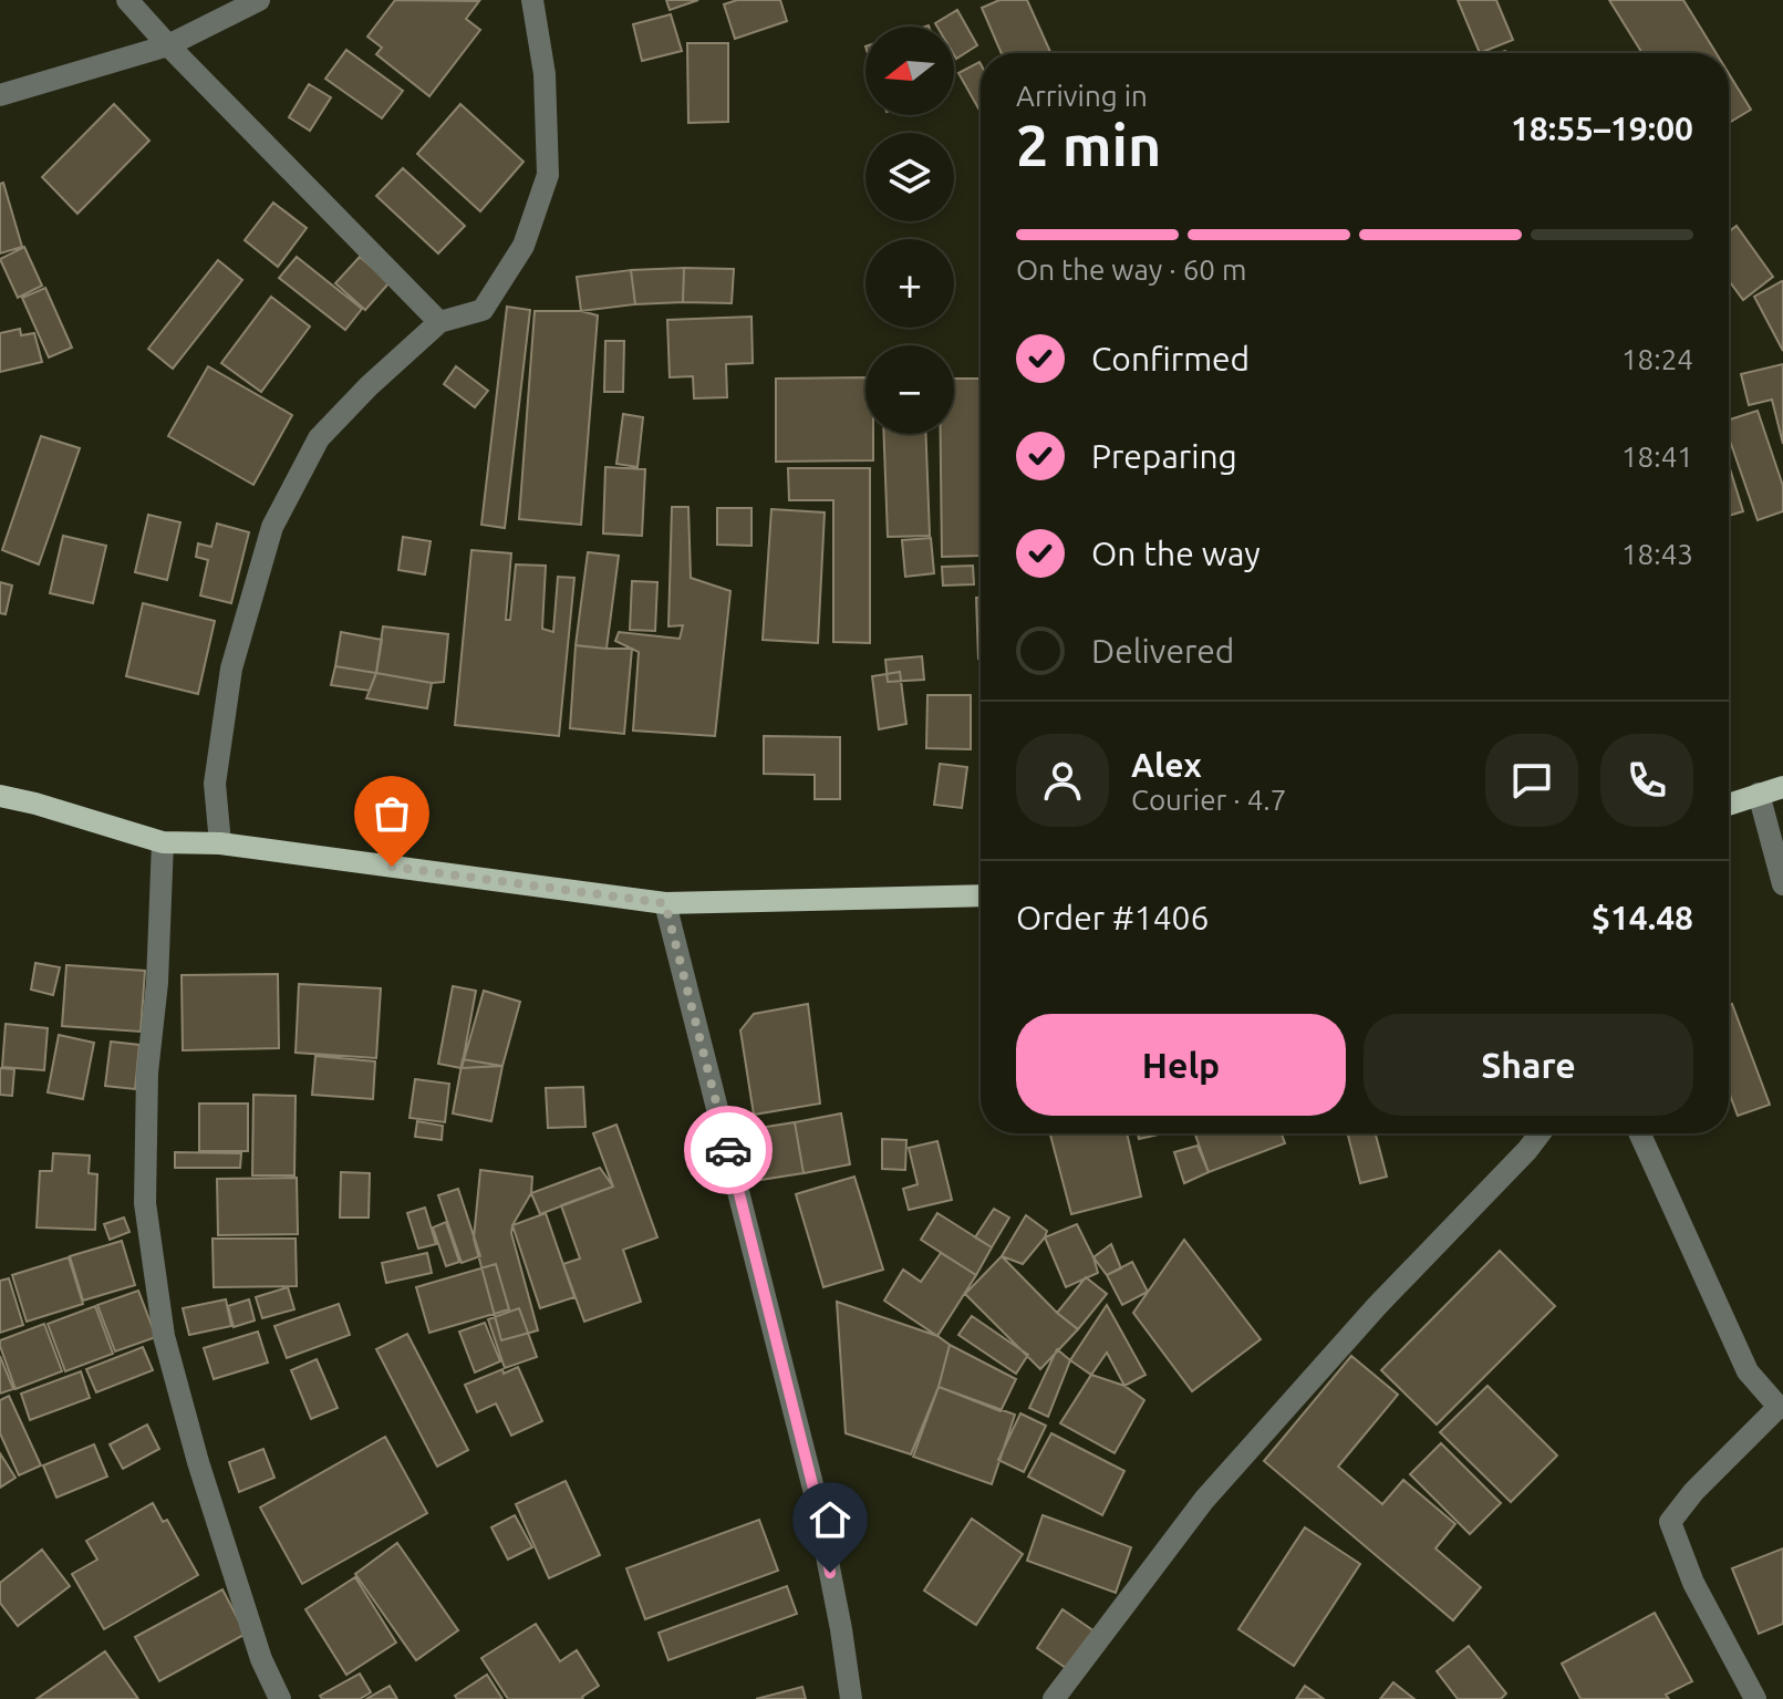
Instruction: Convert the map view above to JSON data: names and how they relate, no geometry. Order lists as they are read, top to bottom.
{
  "north": "left",
  "page": {
    "map_buttons": ["+", "−"],
    "heading": ["2 min", "Arriving in", "18:55–19:00"],
    "panel": [
      "Alex",
      "Courier · 4.7",
      "Order #1406",
      "$14.48"
    ],
    "bar": "On the way · 60 m",
    "list": [
      ["Confirmed", "18:24"],
      ["Preparing", "18:41"],
      ["On the way", "18:43"],
      "Delivered"
    ],
    "buttons": ["Help", "Share"]
  }
}
